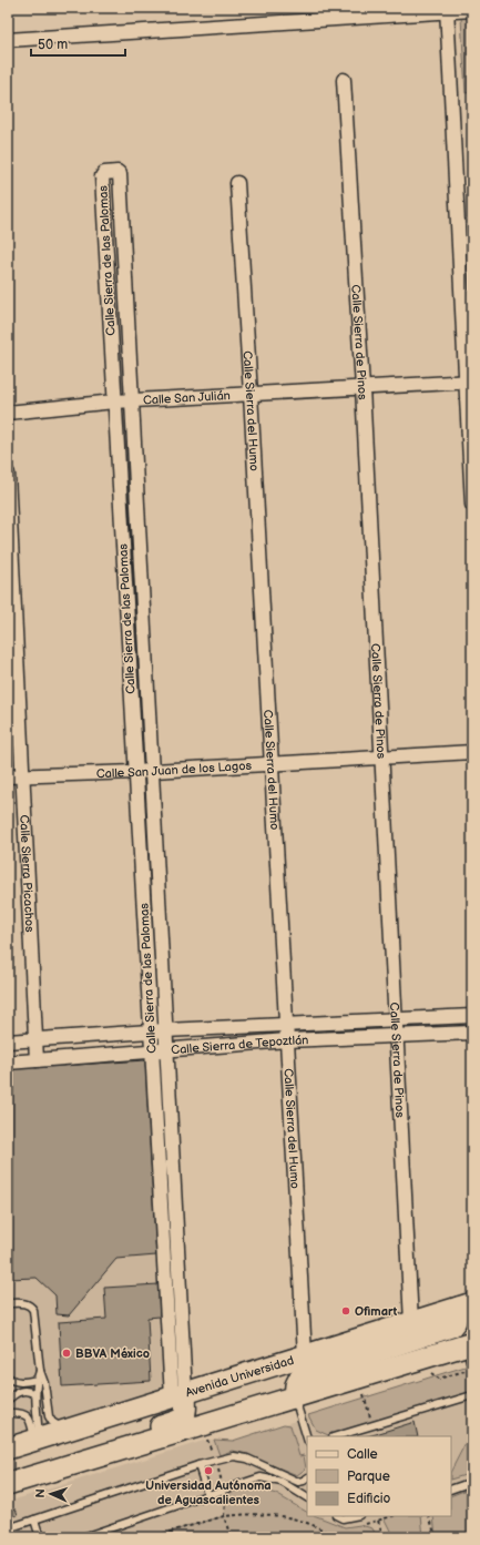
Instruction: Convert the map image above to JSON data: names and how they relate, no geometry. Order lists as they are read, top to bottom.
{
  "streets": {
    "main road": ["Avenida Universidad"],
    "street": [
      "Calle Sierra de las Palomas",
      "Calle Sierra de Pinos",
      "Calle San Julián",
      "Calle Sierra del Humo",
      "Calle San Juan de los Lagos",
      "Calle Sierra Picachos",
      "Calle Sierra de Tepoztlán"
    ]
  },
  "crossings": [
    ["Calle Sierra de las Palomas", "Calle San Julián"],
    ["Calle Sierra de las Palomas", "Calle San Juan de los Lagos"],
    ["Calle Sierra de las Palomas", "Calle Sierra de Tepoztlán"],
    ["Calle Sierra de las Palomas", "Avenida Universidad"],
    ["Calle Sierra de Pinos", "Calle San Julián"],
    ["Calle Sierra de Pinos", "Calle San Juan de los Lagos"],
    ["Calle Sierra de Pinos", "Calle Sierra de Tepoztlán"],
    ["Calle Sierra de Pinos", "Avenida Universidad"],
    ["Calle San Julián", "Calle Sierra del Humo"],
    ["Calle Sierra del Humo", "Calle San Juan de los Lagos"],
    ["Calle Sierra del Humo", "Calle Sierra de Tepoztlán"],
    ["Calle Sierra del Humo", "Avenida Universidad"],
    ["Calle San Juan de los Lagos", "Calle Sierra Picachos"],
    ["Calle Sierra Picachos", "Calle Sierra de Tepoztlán"]
  ],
  "places": ["Ofimart", "BBVA México", "Universidad Autónoma de Aguascalientes"],
  "legend": ["Calle", "Parque", "Edificio"],
  "scale_bar": "50 m",
  "north": "left"
}
